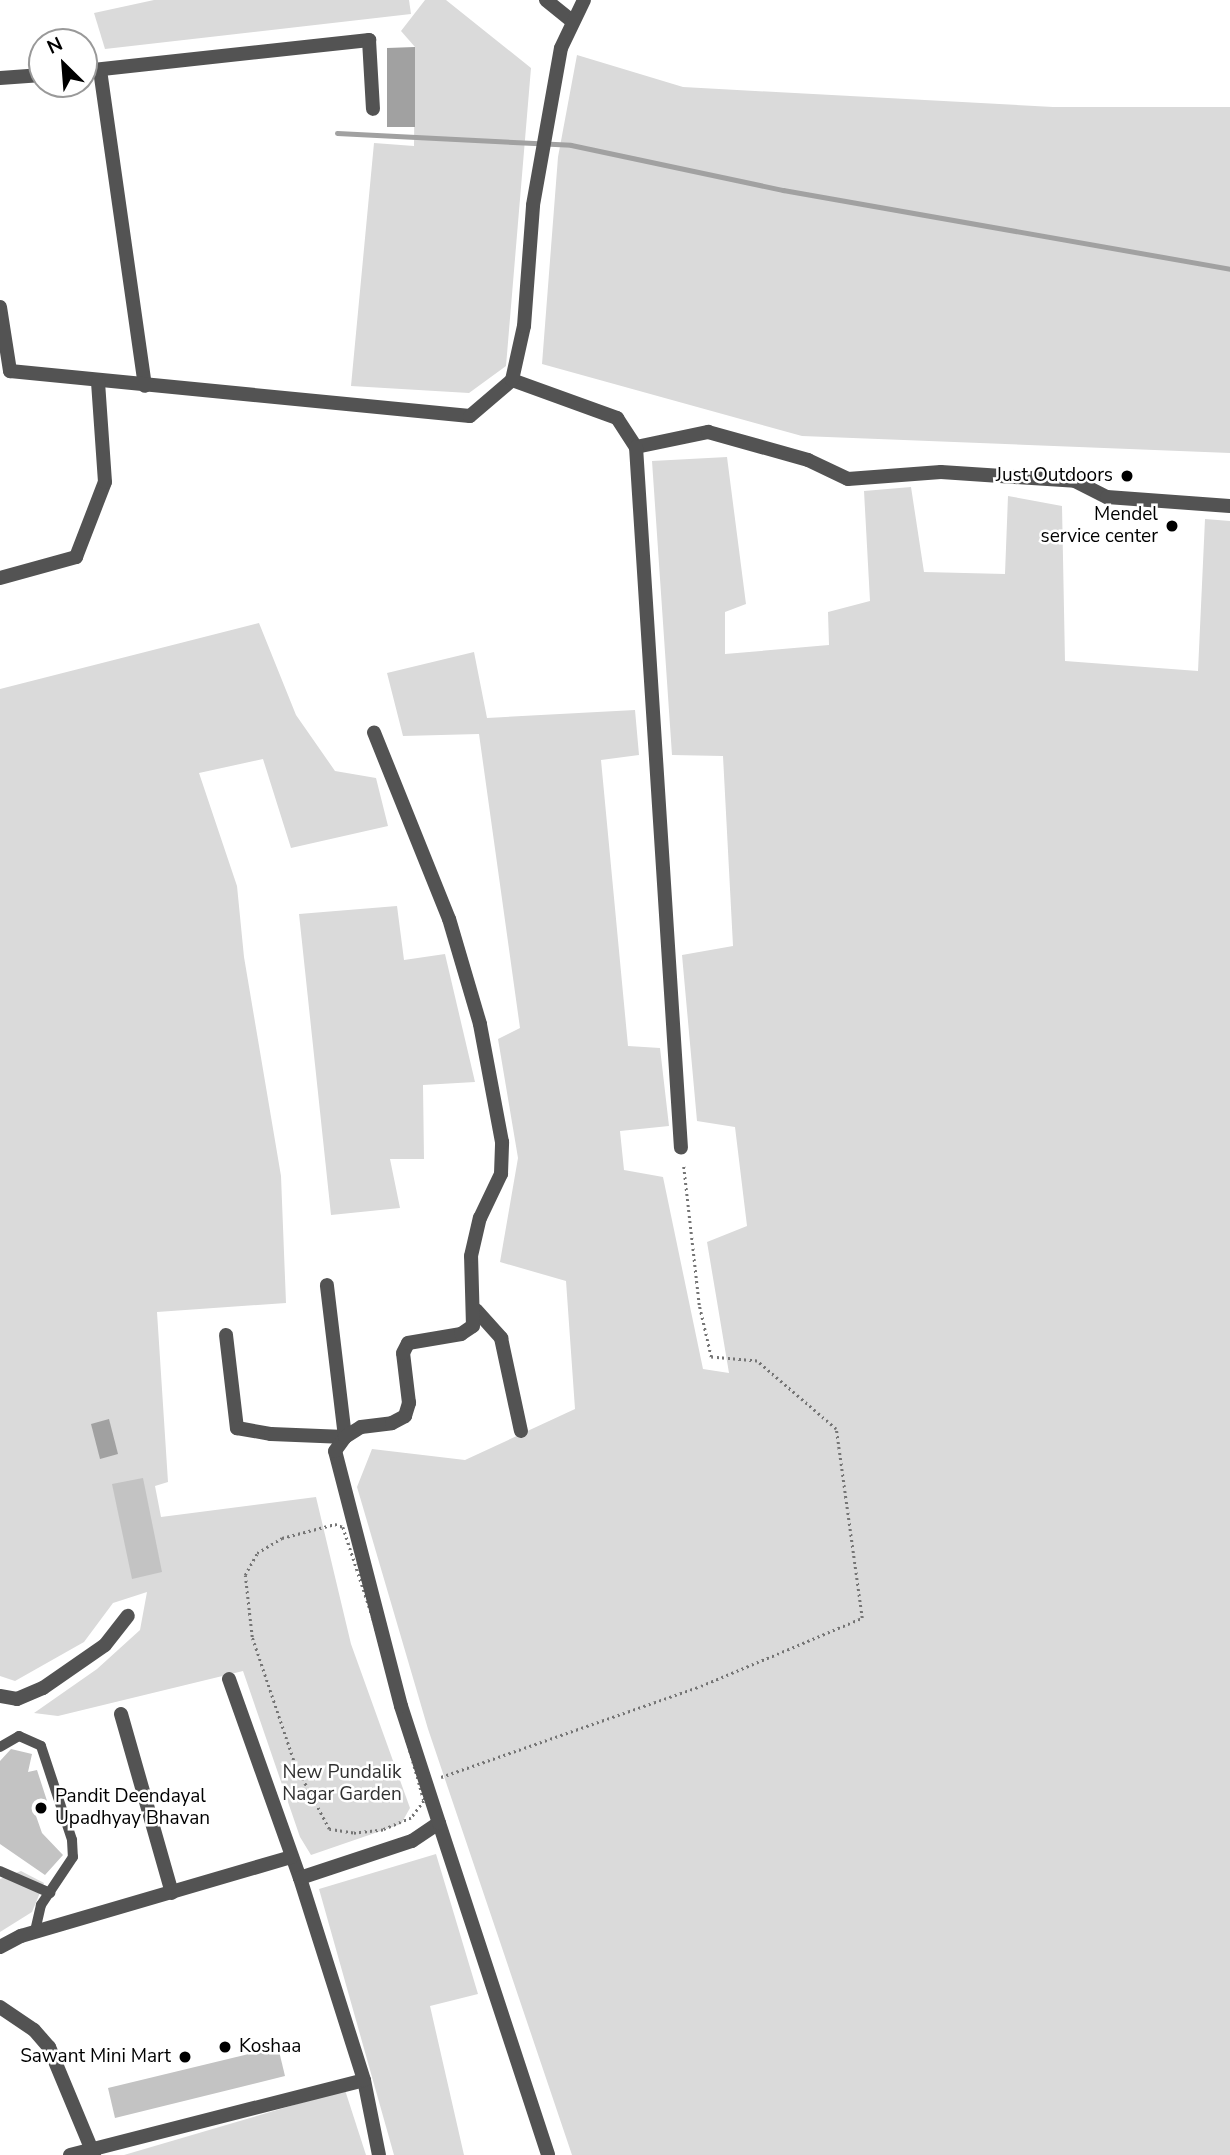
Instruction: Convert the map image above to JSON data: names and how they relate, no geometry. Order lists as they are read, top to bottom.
{
  "parks": ["New Pundalik Nagar Garden"],
  "places": [
    "Just Outdoors",
    "Mendel service center",
    "Pandit Deendayal Upadhyay Bhavan",
    "Koshaa",
    "Sawant Mini Mart"
  ],
  "north": "top left"
}
